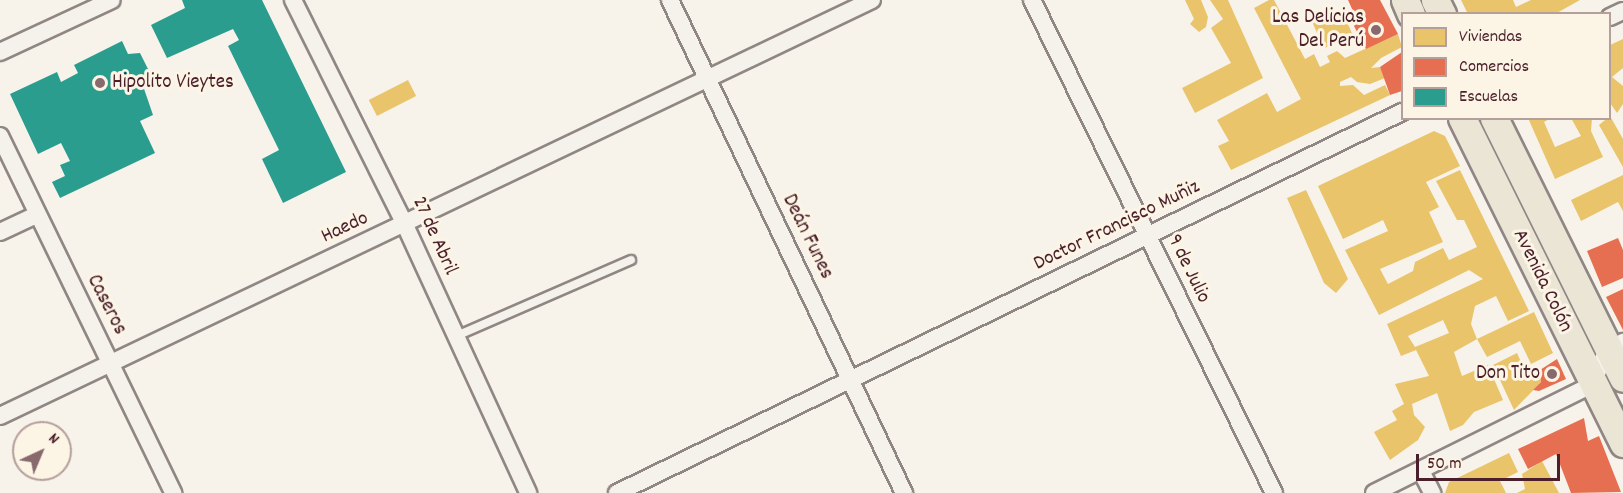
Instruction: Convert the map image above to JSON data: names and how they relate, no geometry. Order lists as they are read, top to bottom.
{
  "streets": {
    "main road": ["Avenida Colón"],
    "street": [
      "Doctor Francisco Muñiz",
      "Haedo",
      "27 de Abril",
      "Deán Funes",
      "9 de Julio",
      "Caseros"
    ]
  },
  "crossings": [
    ["Doctor Francisco Muñiz", "Deán Funes"],
    ["Doctor Francisco Muñiz", "9 de Julio"],
    ["Haedo", "27 de Abril"],
    ["Haedo", "Deán Funes"],
    ["Haedo", "Caseros"]
  ],
  "places": ["Las Delicias Del Perú", "Hipolito Vieytes", "Don Tito"],
  "legend": ["Viviendas", "Comercios", "Escuelas"],
  "scale_bar": "50 m",
  "north": "top right"
}
